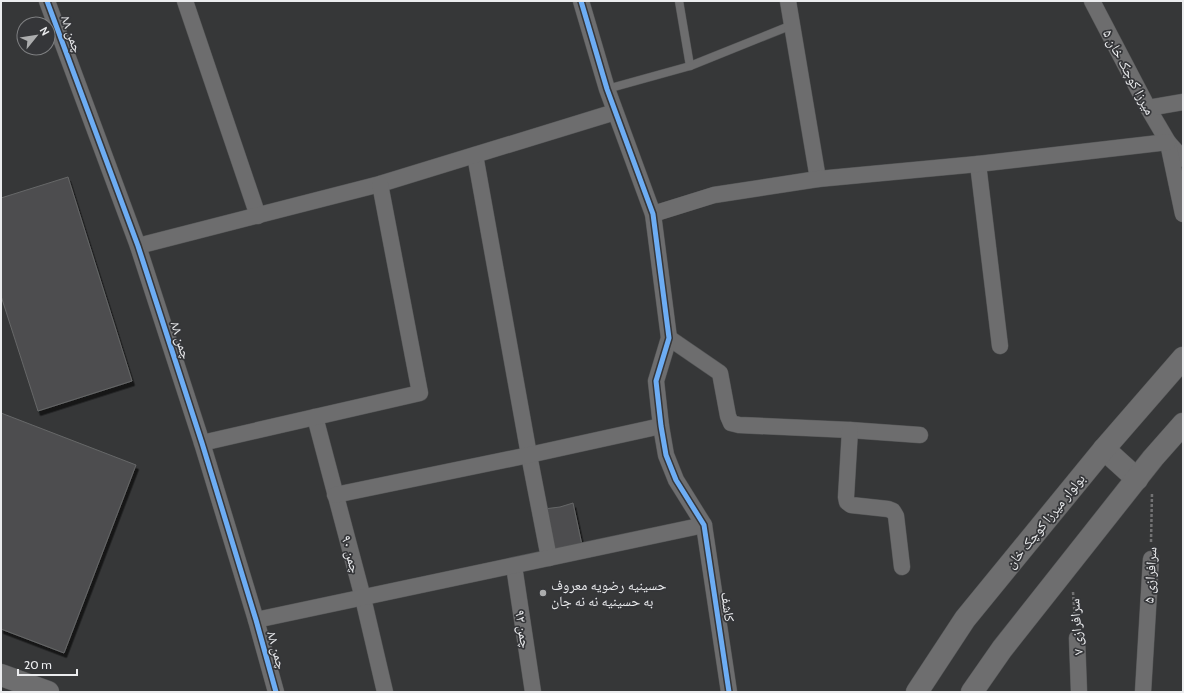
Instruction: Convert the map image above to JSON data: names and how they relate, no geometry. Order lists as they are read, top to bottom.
{
  "streets": {
    "main road": ["بولوار میرزا کوچک خان"],
    "street": [
      "چمن ۸۸",
      "میرزا کوچک خان ۵",
      "چمن ۹۰",
      "سرافرازی ۵",
      "کاشف",
      "سرافرازی ۷",
      "چمن ۹۲"
    ]
  },
  "places": ["حسینیه رضویه معروف به حسینیه نه نه جان"],
  "scale_bar": "20 m",
  "north": "top right"
}
